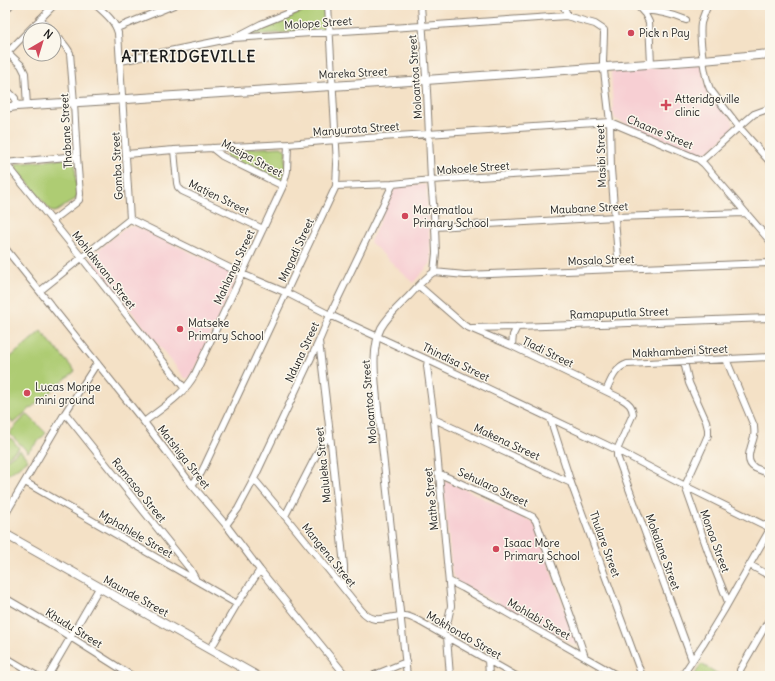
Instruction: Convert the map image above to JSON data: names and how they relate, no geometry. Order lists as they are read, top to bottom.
{
  "streets": {
    "street": [
      "Molope Street",
      "Mareka Street",
      "Moloantoa Street",
      "Manyurota Street",
      "Thabane Street",
      "Chaane Street",
      "Masibi Street",
      "Masipa Street",
      "Gomba Street",
      "Mokoele Street",
      "Matjen Street",
      "Maubane Street",
      "Mngadi Street",
      "Mosalo Street",
      "Mahlangu Street",
      "Mohlakwana Street",
      "Ramapuputla Street",
      "Makhambeni Street",
      "Nduna Street",
      "Tladi Street",
      "Thindisa Street",
      "Makena Street",
      "Matshiga Street",
      "Maluleka Street",
      "Sehularo Street",
      "Ramasoo Street",
      "Mathe Street",
      "Mphahlele Street",
      "Monoa Street",
      "Thulare Street",
      "Mokalane Street",
      "Mangena Street",
      "Maunde Street",
      "Mohlabi Street",
      "Khudu Street",
      "Mokhondo Street"
    ]
  },
  "crossings": [
    ["Molope Street", "Mareka Street"],
    ["Molope Street", "Moloantoa Street"],
    ["Molope Street", "Masibi Street"],
    ["Molope Street", "Gomba Street"],
    ["Molope Street", "Mngadi Street"],
    ["Mareka Street", "Moloantoa Street"],
    ["Mareka Street", "Thabane Street"],
    ["Mareka Street", "Masibi Street"],
    ["Mareka Street", "Gomba Street"],
    ["Mareka Street", "Mngadi Street"],
    ["Moloantoa Street", "Manyurota Street"],
    ["Moloantoa Street", "Mokoele Street"],
    ["Moloantoa Street", "Maubane Street"],
    ["Moloantoa Street", "Mosalo Street"],
    ["Moloantoa Street", "Tladi Street"],
    ["Moloantoa Street", "Thindisa Street"],
    ["Moloantoa Street", "Mangena Street"],
    ["Moloantoa Street", "Mokhondo Street"],
    ["Manyurota Street", "Chaane Street"],
    ["Manyurota Street", "Masibi Street"],
    ["Manyurota Street", "Masipa Street"],
    ["Manyurota Street", "Gomba Street"],
    ["Manyurota Street", "Matjen Street"],
    ["Manyurota Street", "Mngadi Street"],
    ["Manyurota Street", "Mahlangu Street"],
    ["Thabane Street", "Mohlakwana Street"],
    ["Chaane Street", "Masibi Street"],
    ["Masibi Street", "Mokoele Street"],
    ["Masibi Street", "Maubane Street"],
    ["Masibi Street", "Mosalo Street"],
    ["Masipa Street", "Mahlangu Street"],
    ["Gomba Street", "Thindisa Street"],
    ["Mokoele Street", "Mngadi Street"],
    ["Mokoele Street", "Nduna Street"],
    ["Matjen Street", "Mahlangu Street"],
    ["Mngadi Street", "Thindisa Street"],
    ["Mngadi Street", "Matshiga Street"],
    ["Mahlangu Street", "Mohlakwana Street"],
    ["Mahlangu Street", "Thindisa Street"],
    ["Mahlangu Street", "Matshiga Street"],
    ["Ramapuputla Street", "Tladi Street"],
    ["Makhambeni Street", "Tladi Street"],
    ["Nduna Street", "Thindisa Street"],
    ["Nduna Street", "Matshiga Street"],
    ["Nduna Street", "Maluleka Street"],
    ["Nduna Street", "Mangena Street"],
    ["Tladi Street", "Thindisa Street"],
    ["Tladi Street", "Mokalane Street"],
    ["Thindisa Street", "Mathe Street"],
    ["Thindisa Street", "Monoa Street"],
    ["Thindisa Street", "Thulare Street"],
    ["Thindisa Street", "Mokalane Street"],
    ["Makena Street", "Mathe Street"],
    ["Makena Street", "Thulare Street"],
    ["Maluleka Street", "Mangena Street"],
    ["Sehularo Street", "Mathe Street"],
    ["Sehularo Street", "Mohlabi Street"],
    ["Ramasoo Street", "Mphahlele Street"],
    ["Mathe Street", "Mohlabi Street"],
    ["Mathe Street", "Mokhondo Street"],
    ["Mangena Street", "Mokhondo Street"]
  ],
  "districts": ["ATTERIDGEVILLE"],
  "places": {
    "other": [
      "Pick n Pay",
      "Marematlou Primary School",
      "Matseke Primary School",
      "Lucas Moripe mini ground",
      "Isaac More Primary School"
    ],
    "health": ["Atteridgeville clinic"]
  },
  "north": "top right"
}
